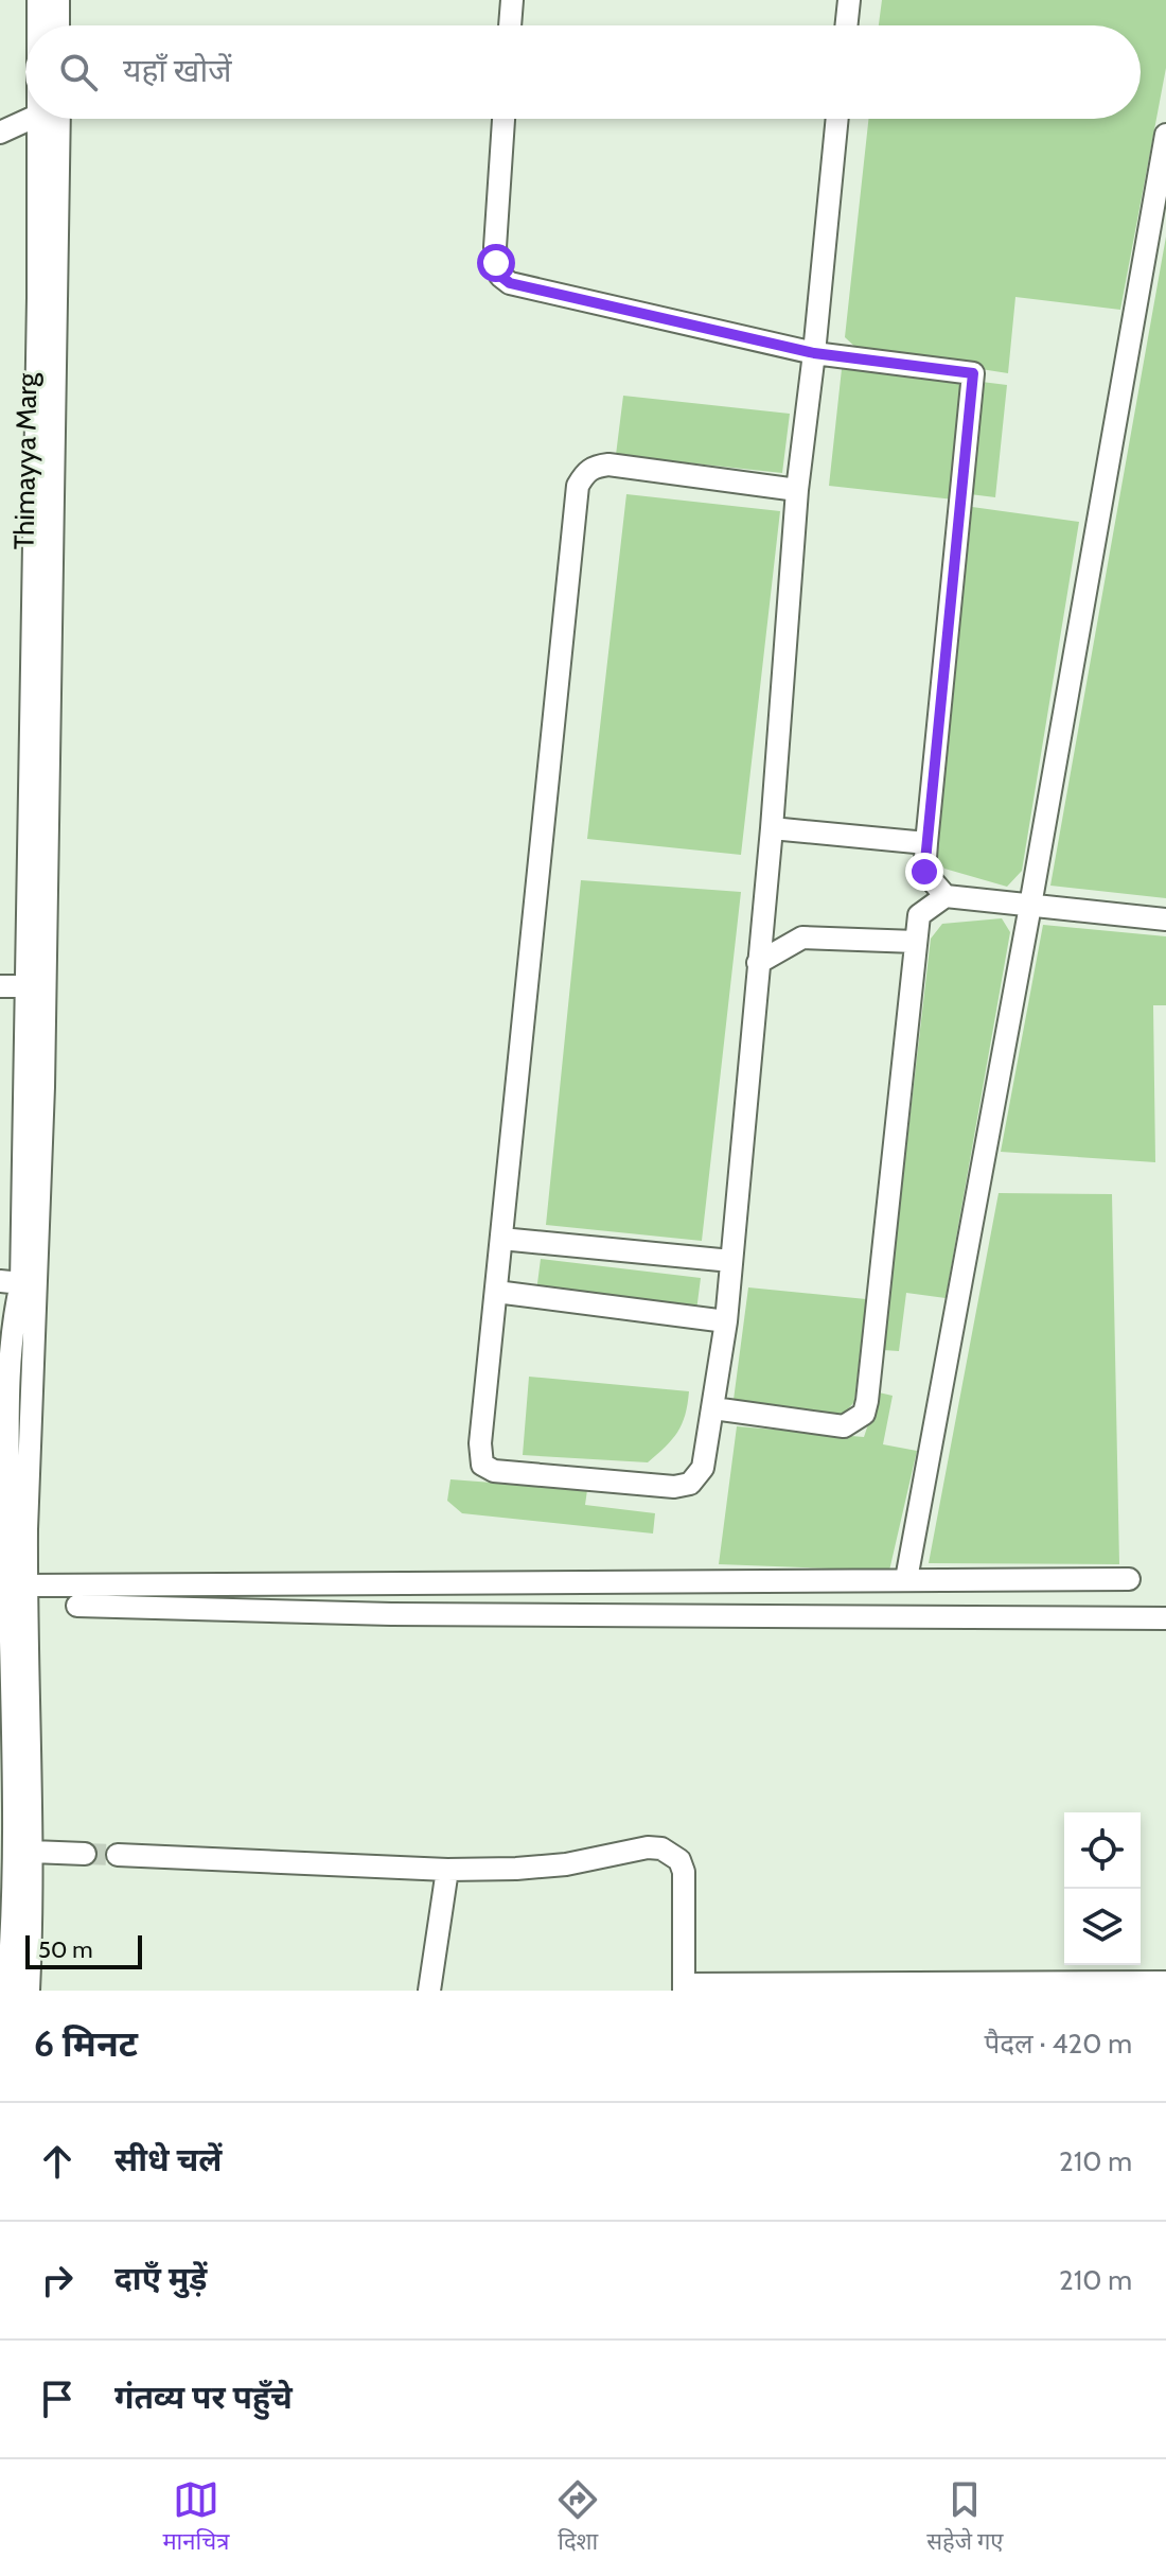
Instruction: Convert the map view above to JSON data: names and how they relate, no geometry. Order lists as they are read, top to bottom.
{
  "streets": {
    "street": ["Thimayya Marg"]
  },
  "scale_bar": "50 m",
  "page": {
    "search": "यहाँ खोजें",
    "scale": "50 m",
    "heading": ["6 मिनट", "पैदल · 420 m"],
    "list": [
      ["सीधे चलें", "210 m"],
      ["दाएँ मुड़ें", "210 m"],
      "गंतव्य पर पहुँचे"
    ],
    "nav": ["मानचित्र", "दिशा", "सहेजे गए"]
  }
}
